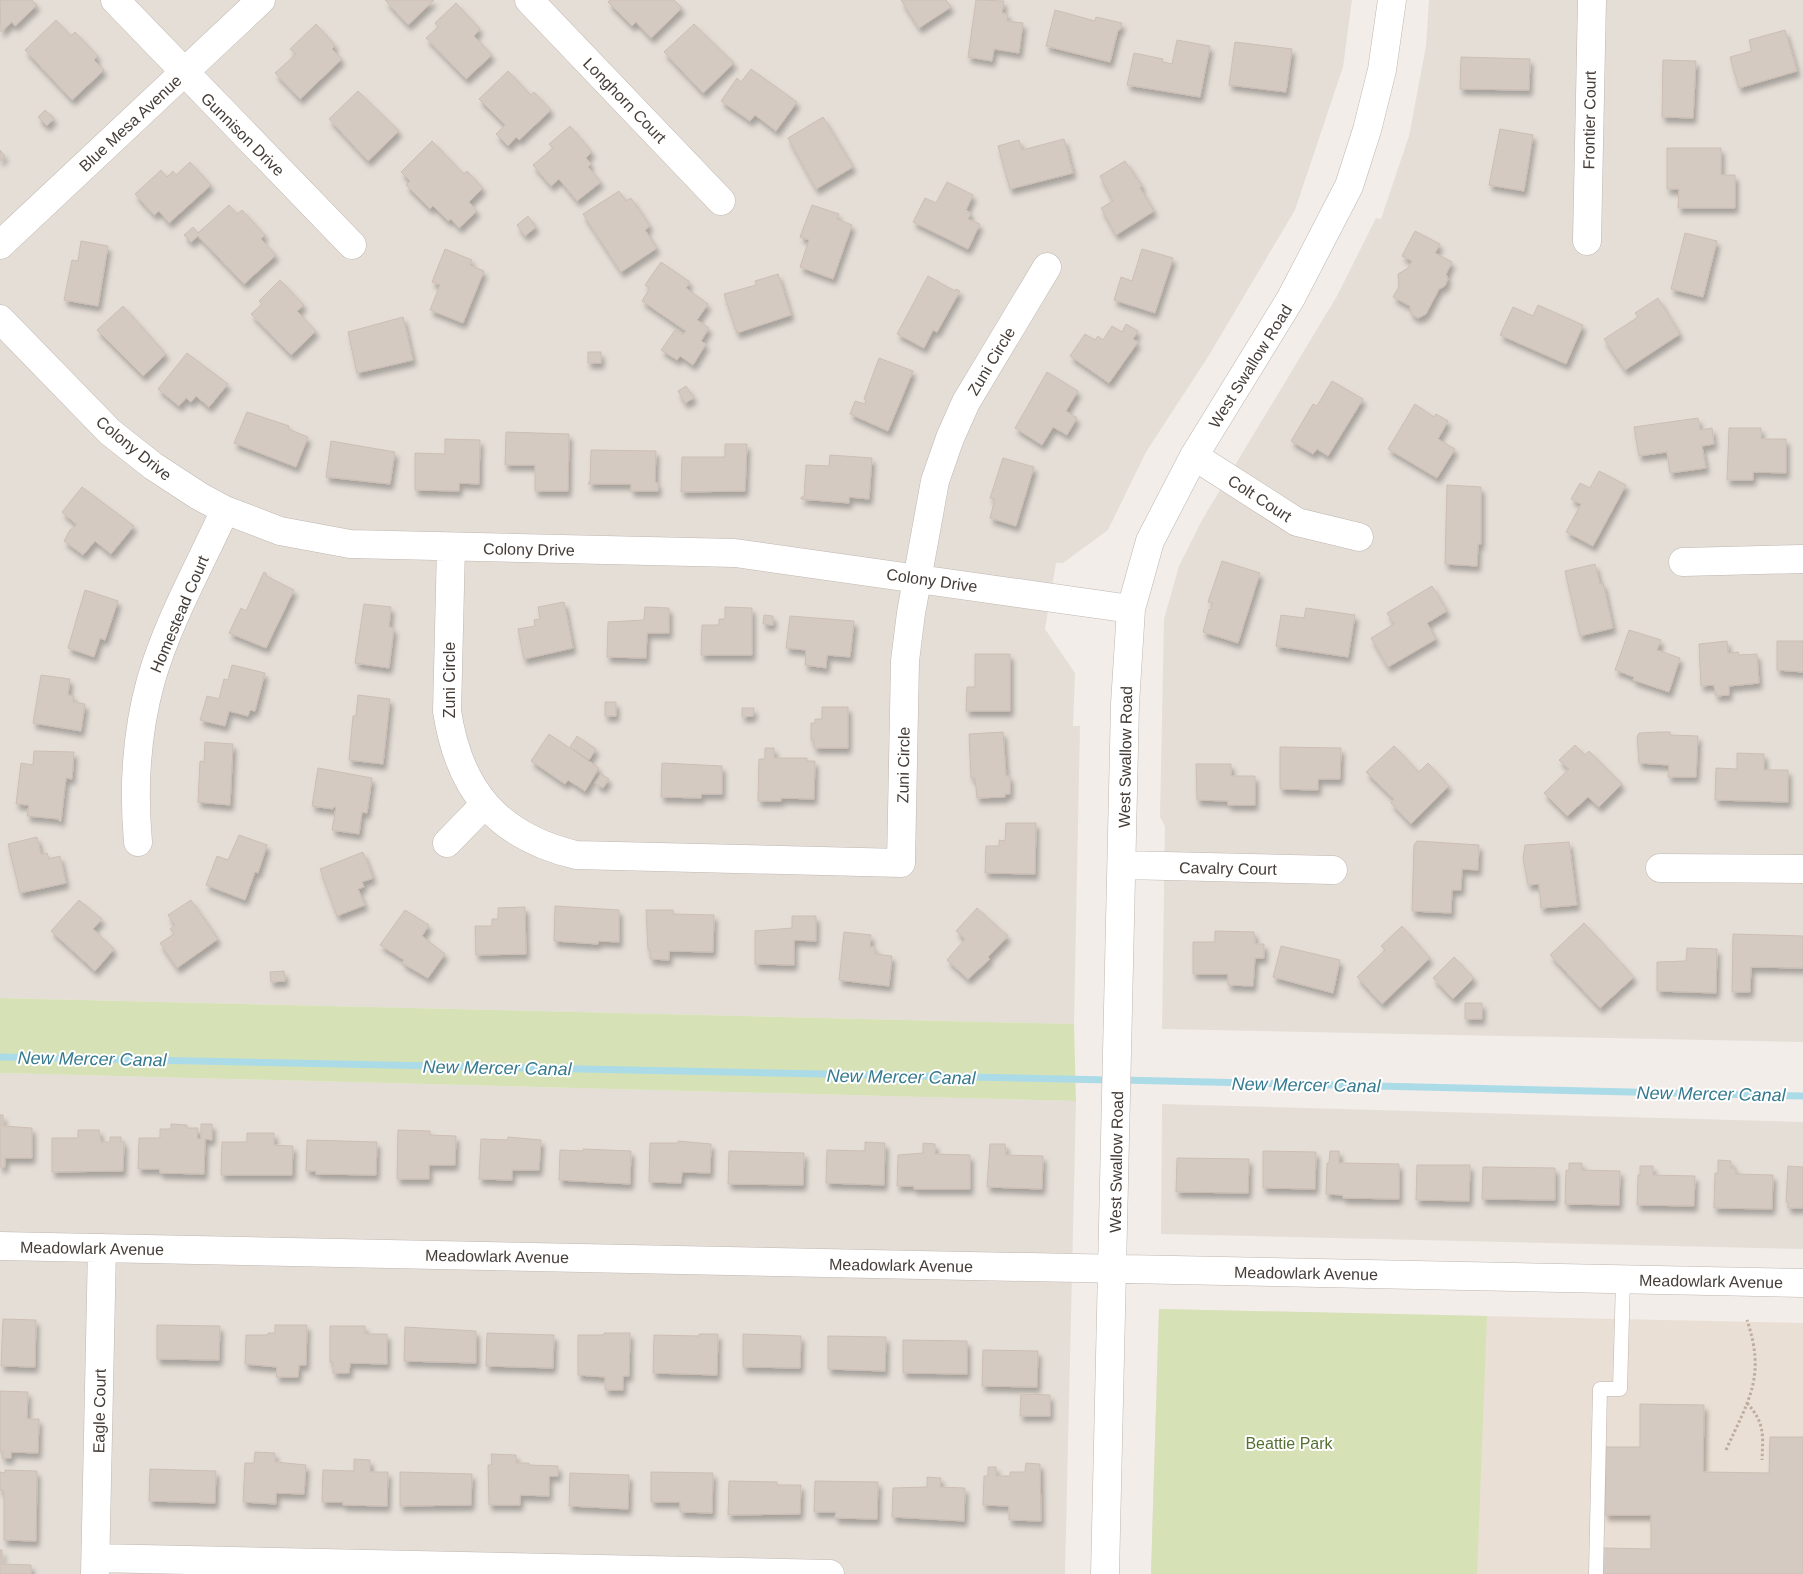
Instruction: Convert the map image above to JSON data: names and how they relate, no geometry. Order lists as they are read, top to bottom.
{
  "streets": {
    "street": [
      "Longhorn Court",
      "Frontier Court",
      "Blue Mesa Avenue",
      "Gunnison Drive",
      "Zuni Circle",
      "West Swallow Road",
      "Colony Drive",
      "Colt Court",
      "Homestead Court",
      "Cavalry Court",
      "Meadowlark Avenue",
      "Eagle Court"
    ]
  },
  "crossings": [
    ["Blue Mesa Avenue", "Gunnison Drive"],
    ["Zuni Circle", "Colony Drive"],
    ["West Swallow Road", "Colony Drive"],
    ["West Swallow Road", "Colt Court"],
    ["West Swallow Road", "Cavalry Court"],
    ["West Swallow Road", "Meadowlark Avenue"],
    ["Colony Drive", "Homestead Court"],
    ["Meadowlark Avenue", "Eagle Court"]
  ],
  "water": ["New Mercer Canal"],
  "parks": ["Beattie Park"]
}
